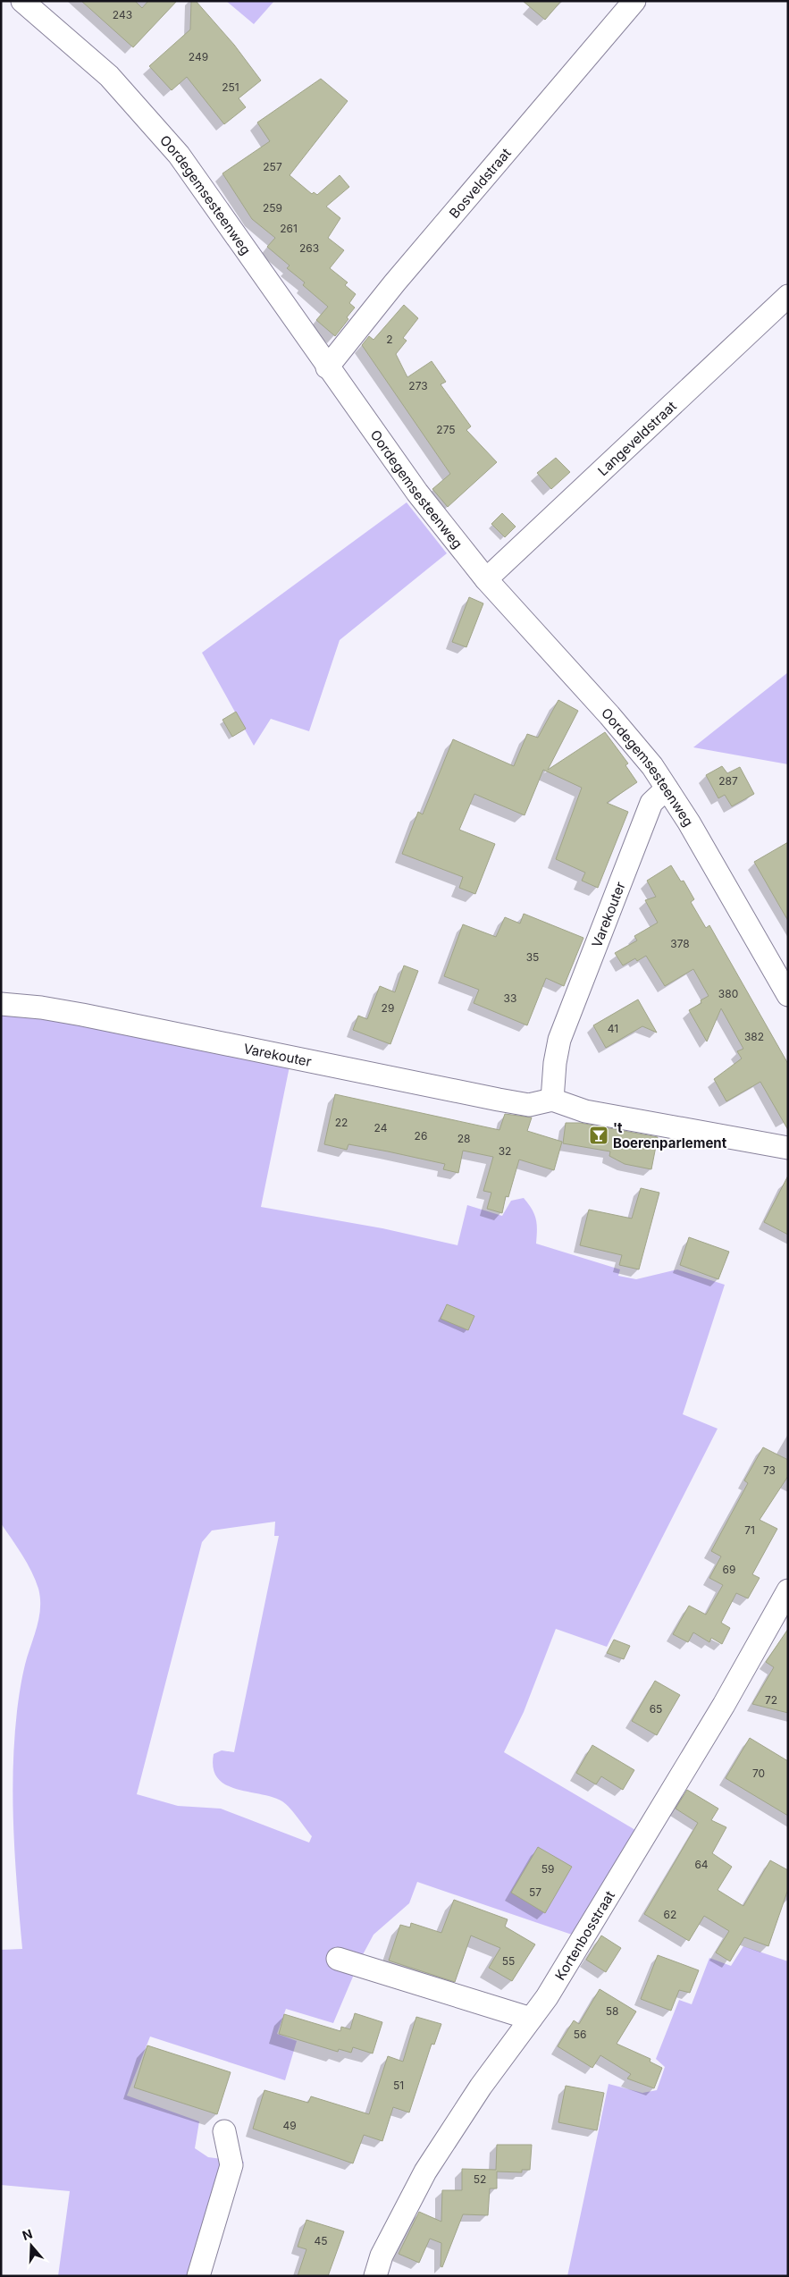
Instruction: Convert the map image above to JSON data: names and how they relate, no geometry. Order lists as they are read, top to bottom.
{
  "streets": {
    "street": [
      "Bosveldstraat",
      "Oordegemsesteenweg",
      "Langeveldstraat",
      "Varekouter",
      "Kortenbosstraat"
    ]
  },
  "crossings": [
    ["Bosveldstraat", "Oordegemsesteenweg"],
    ["Oordegemsesteenweg", "Langeveldstraat"],
    ["Oordegemsesteenweg", "Varekouter"]
  ],
  "places": {
    "bar": ["'t Boerenparlement"]
  },
  "house_numbers": [
    "243",
    "249",
    "251",
    "257",
    "259",
    "261",
    "263",
    "2",
    "273",
    "275",
    "287",
    "378",
    "35",
    "380",
    "33",
    "29",
    "41",
    "382",
    "22",
    "24",
    "26",
    "28",
    "32",
    "73",
    "71",
    "69",
    "72",
    "65",
    "70",
    "64",
    "59",
    "57",
    "62",
    "55",
    "58",
    "56",
    "51",
    "49",
    "52",
    "45"
  ],
  "north": "top"
}
